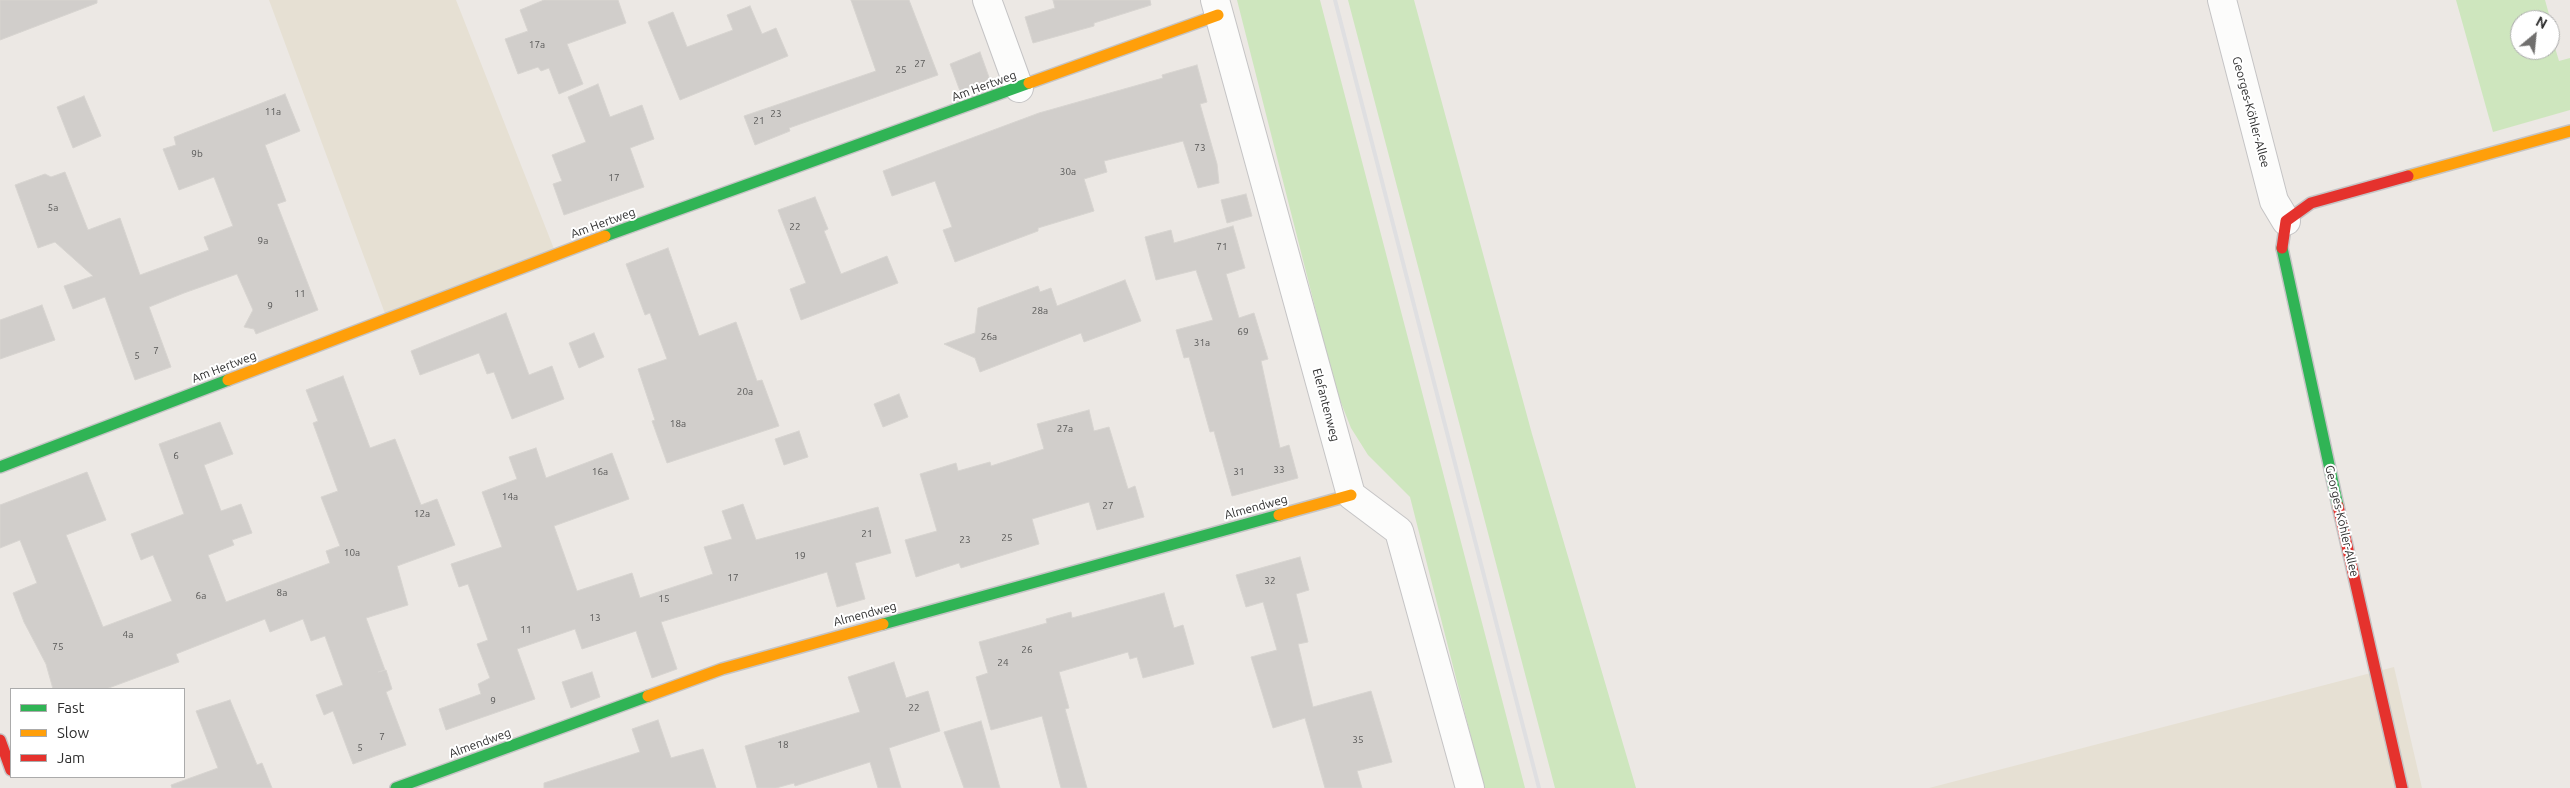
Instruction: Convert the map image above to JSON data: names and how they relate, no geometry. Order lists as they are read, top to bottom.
{
  "streets": {
    "street": [
      "Am Hertweg",
      "Georges-Köhler-Allee",
      "Elefantenweg",
      "Almendweg"
    ]
  },
  "crossings": [
    ["Am Hertweg", "Elefantenweg"],
    ["Elefantenweg", "Almendweg"]
  ],
  "house_numbers": [
    "17a",
    "27",
    "25",
    "11a",
    "23",
    "21",
    "73",
    "9b",
    "30a",
    "17",
    "5a",
    "22",
    "9a",
    "71",
    "11",
    "9",
    "28a",
    "69",
    "26a",
    "31a",
    "7",
    "5",
    "20a",
    "18a",
    "27a",
    "6",
    "33",
    "16a",
    "31",
    "14a",
    "27",
    "12a",
    "21",
    "25",
    "23",
    "10a",
    "19",
    "17",
    "32",
    "8a",
    "6a",
    "15",
    "13",
    "11",
    "4a",
    "75",
    "26",
    "24",
    "9",
    "22",
    "7",
    "35",
    "18",
    "5"
  ],
  "legend": ["Fast", "Slow", "Jam"],
  "north": "top right"
}
